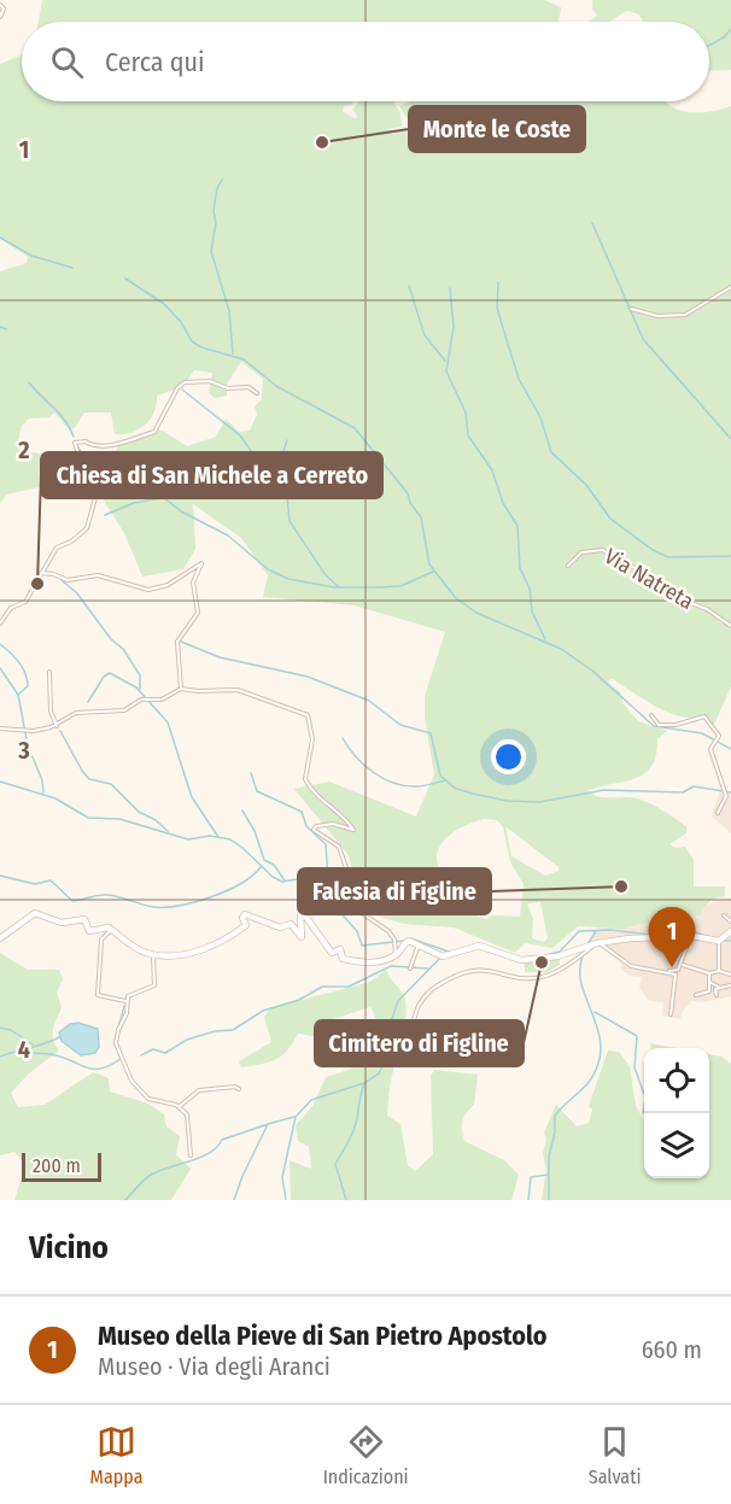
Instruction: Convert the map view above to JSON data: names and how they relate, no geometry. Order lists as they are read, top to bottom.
{
  "streets": {
    "street": ["Via Natreta"]
  },
  "places": [
    "Monte le Coste",
    "Chiesa di San Michele a Cerreto",
    "Falesia di Figline",
    "Cimitero di Figline"
  ],
  "scale_bar": "200 m",
  "page": {
    "search": "Cerca qui",
    "pins": "1",
    "scale": "200 m",
    "heading": "Vicino",
    "list": [
      {
        "mark": "1",
        "name": "Museo della Pieve di San Pietro Apostolo",
        "note": "Museo · Via degli Aranci",
        "value": "660 m"
      }
    ],
    "nav": ["Mappa", "Indicazioni", "Salvati"]
  },
  "grid": {
    "rows": [
      "1",
      "2",
      "3",
      "4"
    ]
  }
}
